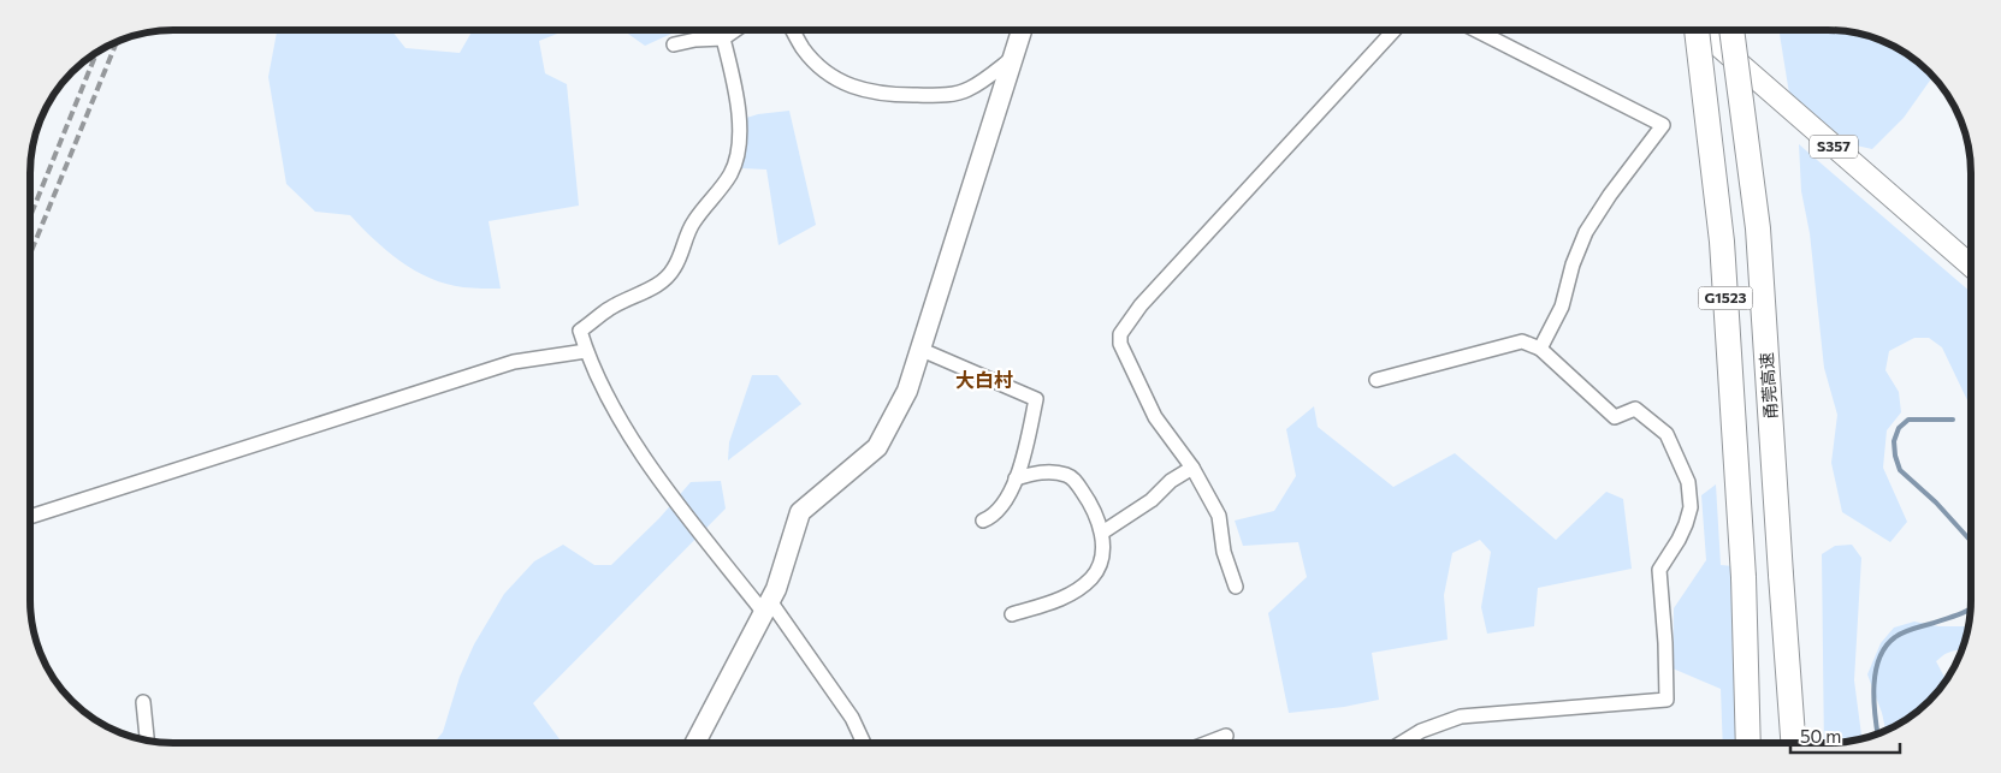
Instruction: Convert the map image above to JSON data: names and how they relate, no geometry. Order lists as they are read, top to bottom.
{
  "streets": {
    "highway": ["G1523", "甬莞高速"],
    "main road": ["S357"]
  },
  "districts": ["大白村"],
  "scale_bar": "50 m"
}
